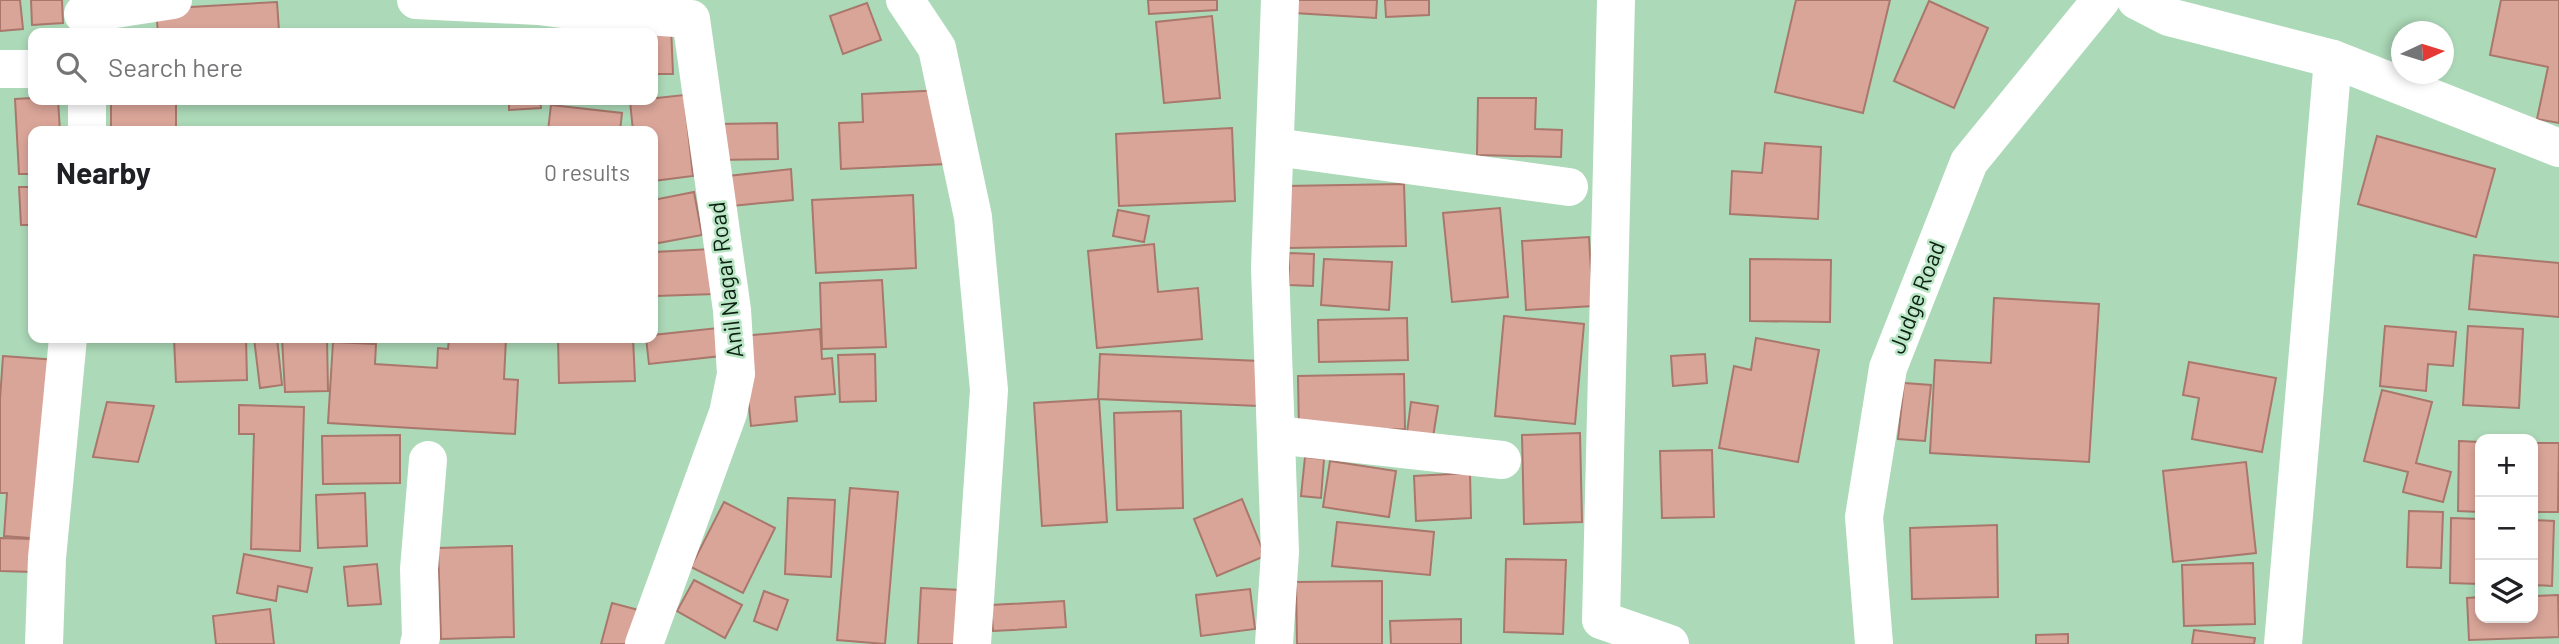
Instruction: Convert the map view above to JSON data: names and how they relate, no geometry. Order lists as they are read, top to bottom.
{
  "streets": {
    "street": ["Anil Nagar Road", "Judge Road"]
  },
  "north": "right",
  "page": {
    "search": "Search here",
    "heading": ["Nearby", "0 results"],
    "map_buttons": ["+", "−"]
  }
}
